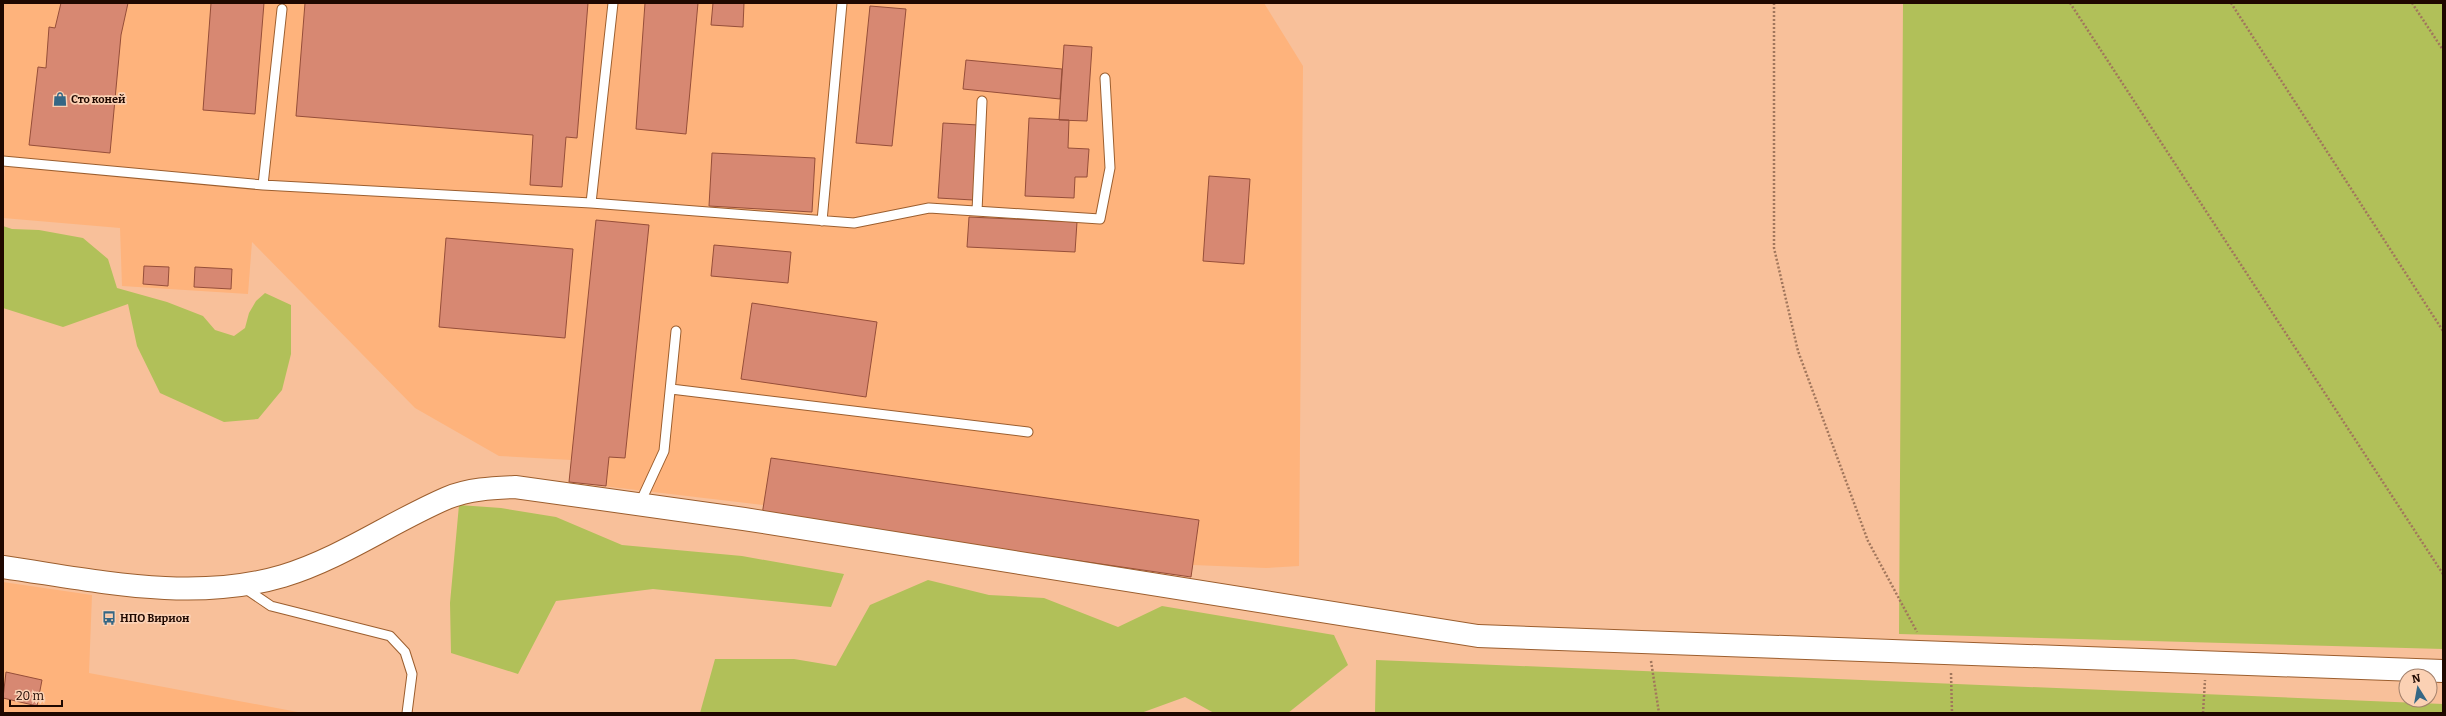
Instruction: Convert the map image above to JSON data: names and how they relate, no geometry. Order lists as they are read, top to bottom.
{
  "places": {
    "shop": ["Сто коней"],
    "bus stop": ["НПО Вирион"]
  },
  "scale_bar": "20 m",
  "north": "top"
}
